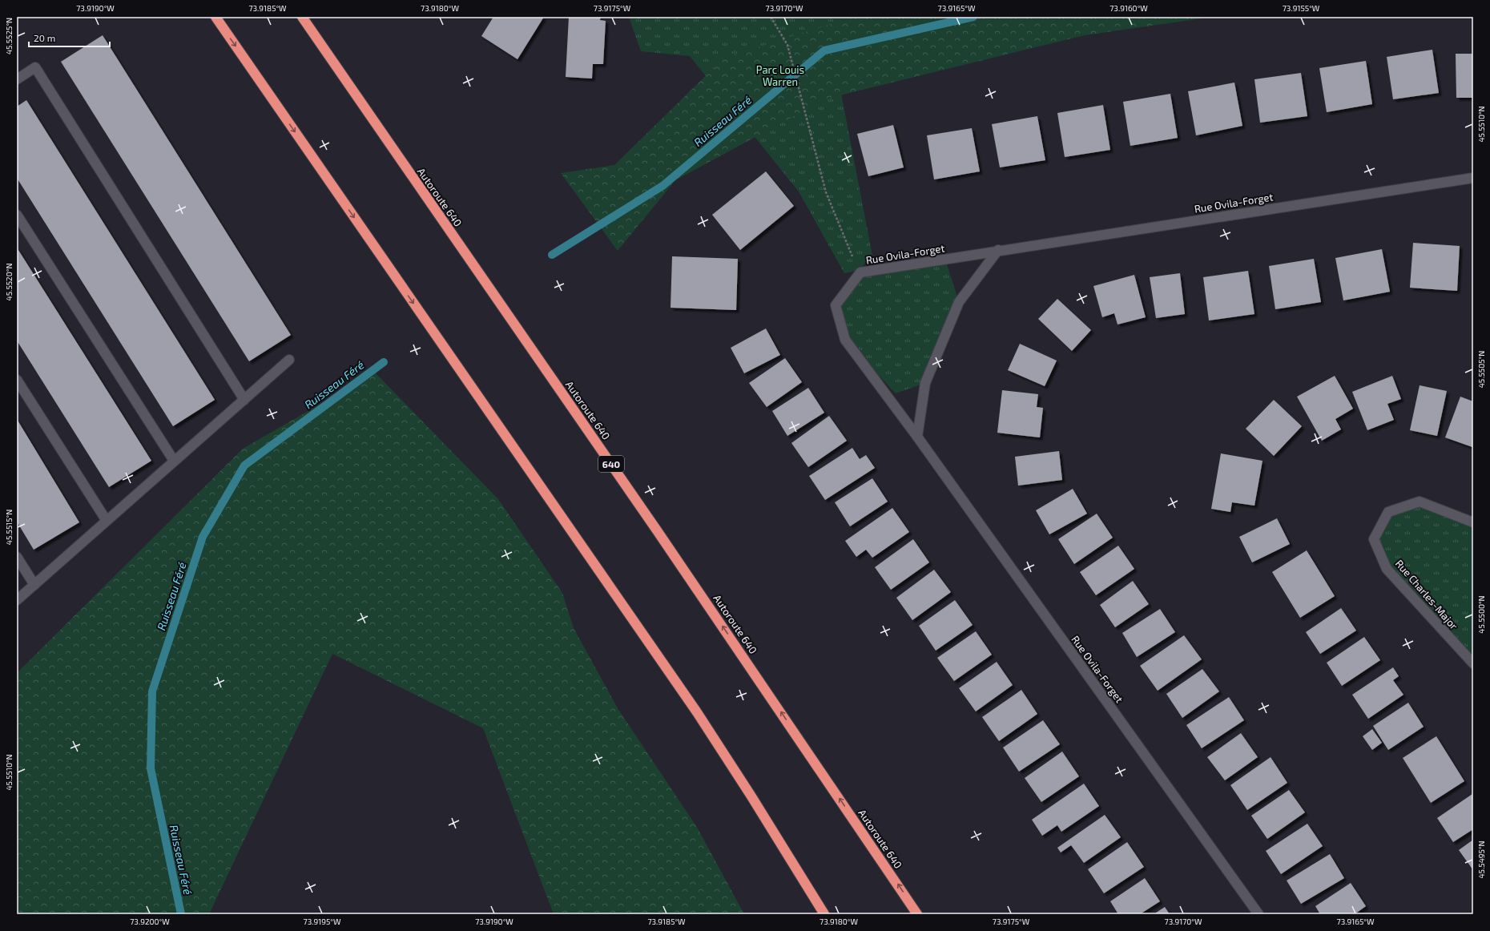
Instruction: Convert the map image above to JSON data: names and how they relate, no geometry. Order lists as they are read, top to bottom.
{
  "streets": {
    "highway": ["Autoroute 640", "640"],
    "street": ["Rue Ovila-Forget", "Rue Charles-Major"]
  },
  "water": ["Ruisseau Féré"],
  "parks": ["Parc Louis Warren"],
  "scale_bar": "20 m",
  "coordinates": [
    "73.9190°W",
    "73.9185°W",
    "73.9180°W",
    "73.9175°W",
    "73.9170°W",
    "73.9165°W",
    "73.9160°W",
    "73.9155°W",
    "45.5525°N",
    "45.5510°N",
    "45.5520°N",
    "45.5505°N",
    "45.5515°N",
    "45.5500°N",
    "45.5495°N",
    "73.9200°W",
    "73.9195°W"
  ]
}
